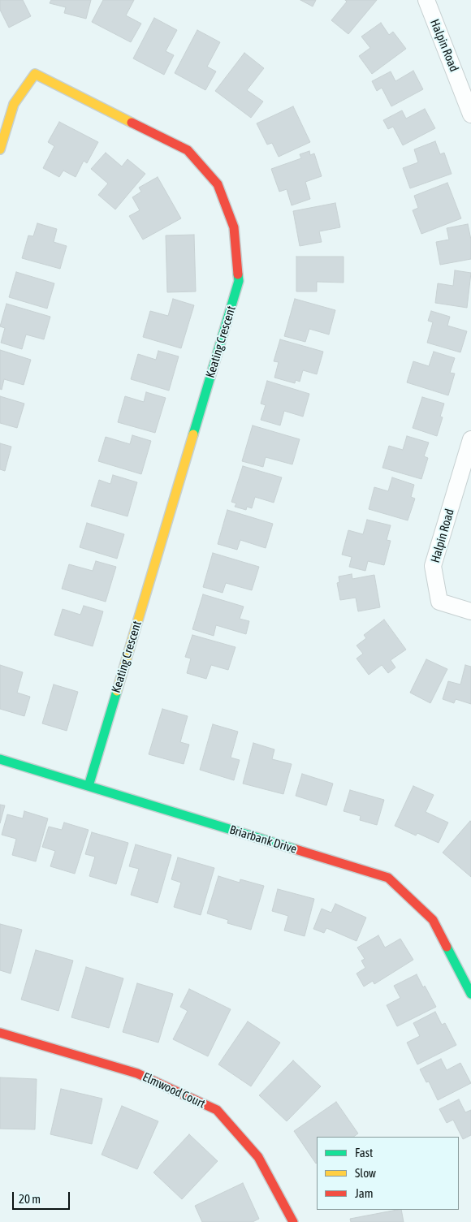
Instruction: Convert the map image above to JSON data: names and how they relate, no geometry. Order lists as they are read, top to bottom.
{
  "streets": {
    "street": [
      "Halpin Road",
      "Keating Crescent",
      "Briarbank Drive",
      "Elmwood Court"
    ]
  },
  "crossings": [
    ["Keating Crescent", "Briarbank Drive"]
  ],
  "legend": ["Fast", "Slow", "Jam"],
  "scale_bar": "20 m"
}
